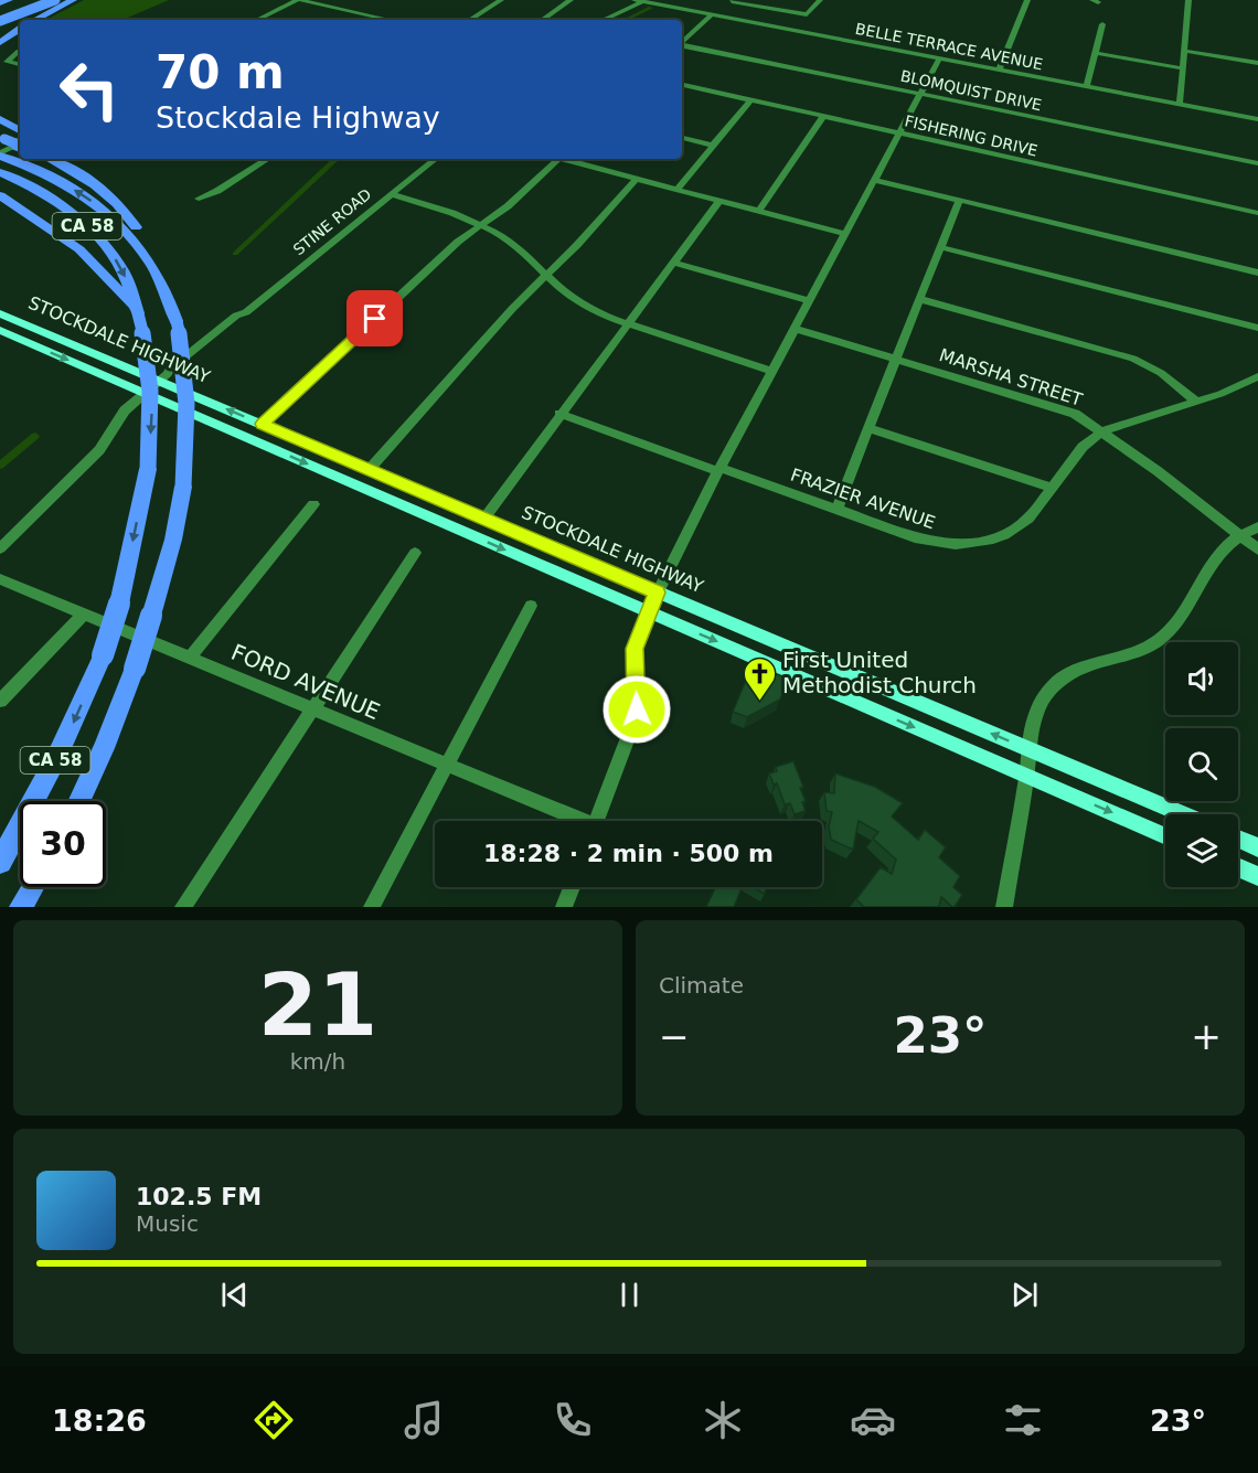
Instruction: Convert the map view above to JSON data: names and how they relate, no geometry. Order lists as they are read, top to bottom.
{
  "streets": {
    "highway": ["CA 58"],
    "main road": ["STOCKDALE HIGHWAY"],
    "street": [
      "BELLE TERRACE AVENUE",
      "BLOMQUIST DRIVE",
      "FISHERING DRIVE",
      "STINE ROAD",
      "MARSHA STREET",
      "FRAZIER AVENUE",
      "FORD AVENUE"
    ]
  },
  "crossings": [
    ["STINE ROAD", "STOCKDALE HIGHWAY"],
    ["MARSHA STREET", "FRAZIER AVENUE"]
  ],
  "places": {
    "church": ["First United Methodist Church"]
  },
  "page": {
    "turn": ["70 m", "Stockdale Highway"],
    "limit": "30",
    "trip": "18:28 · 2 min · 500 m",
    "tile": [
      ["21", "km/h"],
      "Climate"
    ],
    "heat": ["−", "23°", "+"],
    "song": ["102.5 FM", "Music"],
    "tabs": ["18:26", "23°"]
  }
}
